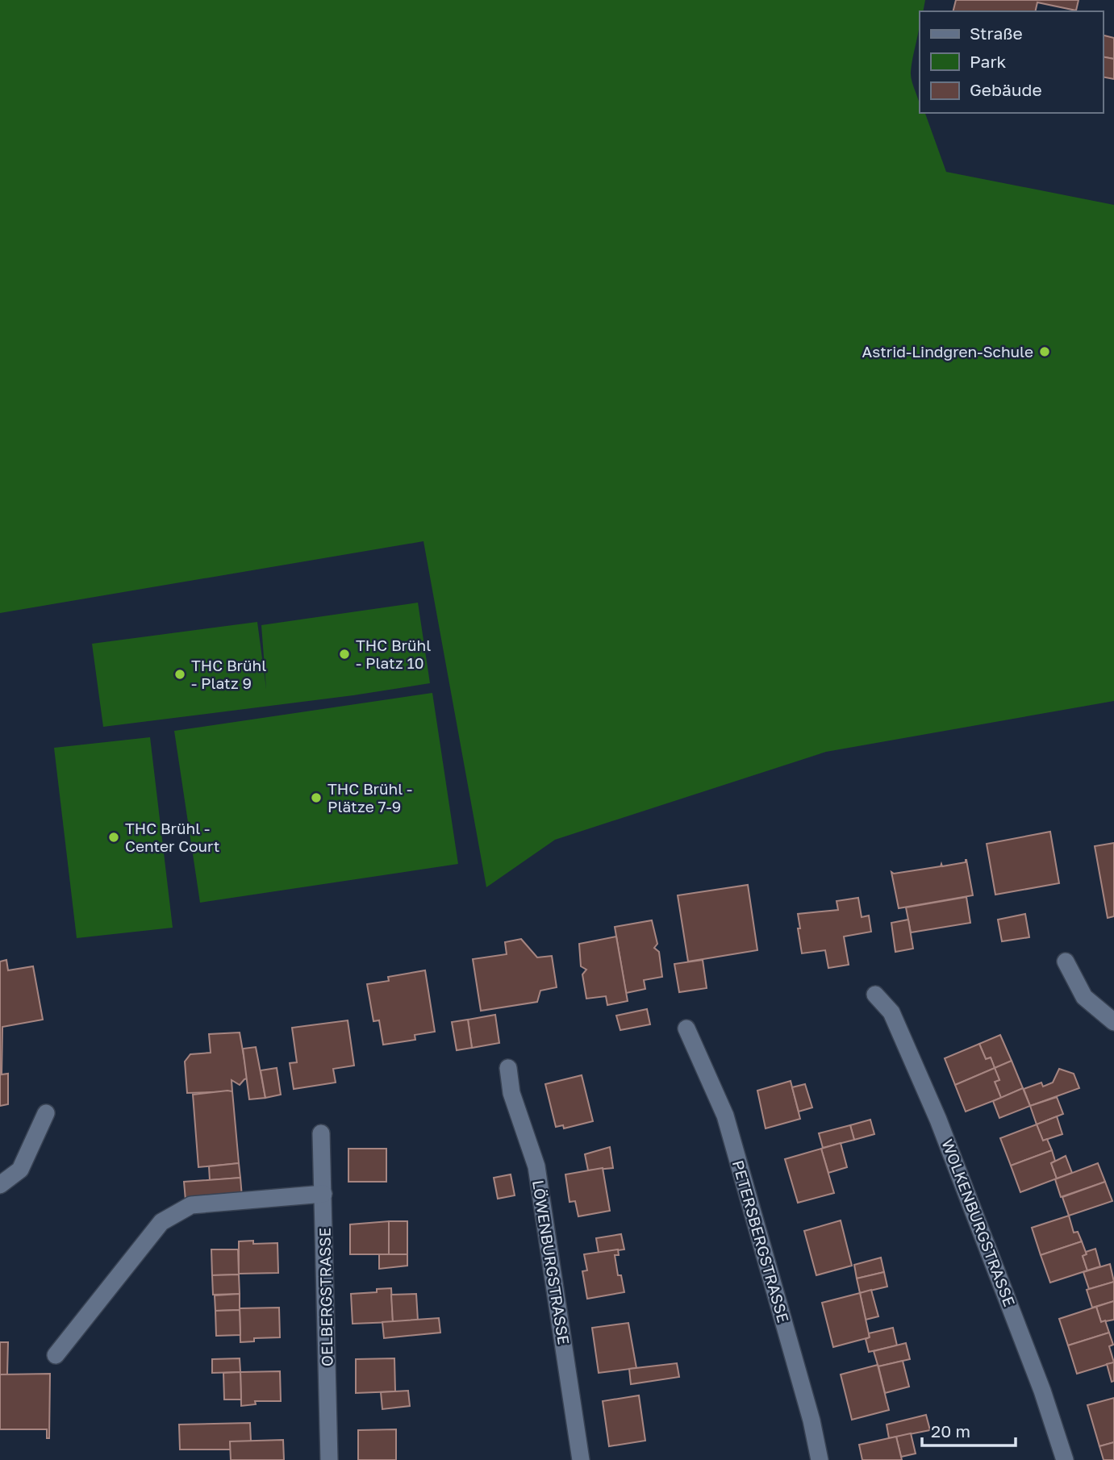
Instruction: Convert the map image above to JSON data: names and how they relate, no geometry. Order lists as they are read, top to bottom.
{
  "streets": {
    "street": [
      "WOLKENBURGSTRASSE",
      "PETERSBERGSTRASSE",
      "LÖWENBURGSTRASSE",
      "OELBERGSTRASSE"
    ]
  },
  "places": [
    "Astrid-Lindgren-Schule",
    "THC Brühl - Platz 10",
    "THC Brühl - Platz 9",
    "THC Brühl - Plätze 7-9",
    "THC Brühl - Center Court"
  ],
  "legend": ["Straße", "Park", "Gebäude"],
  "scale_bar": "20 m"
}
